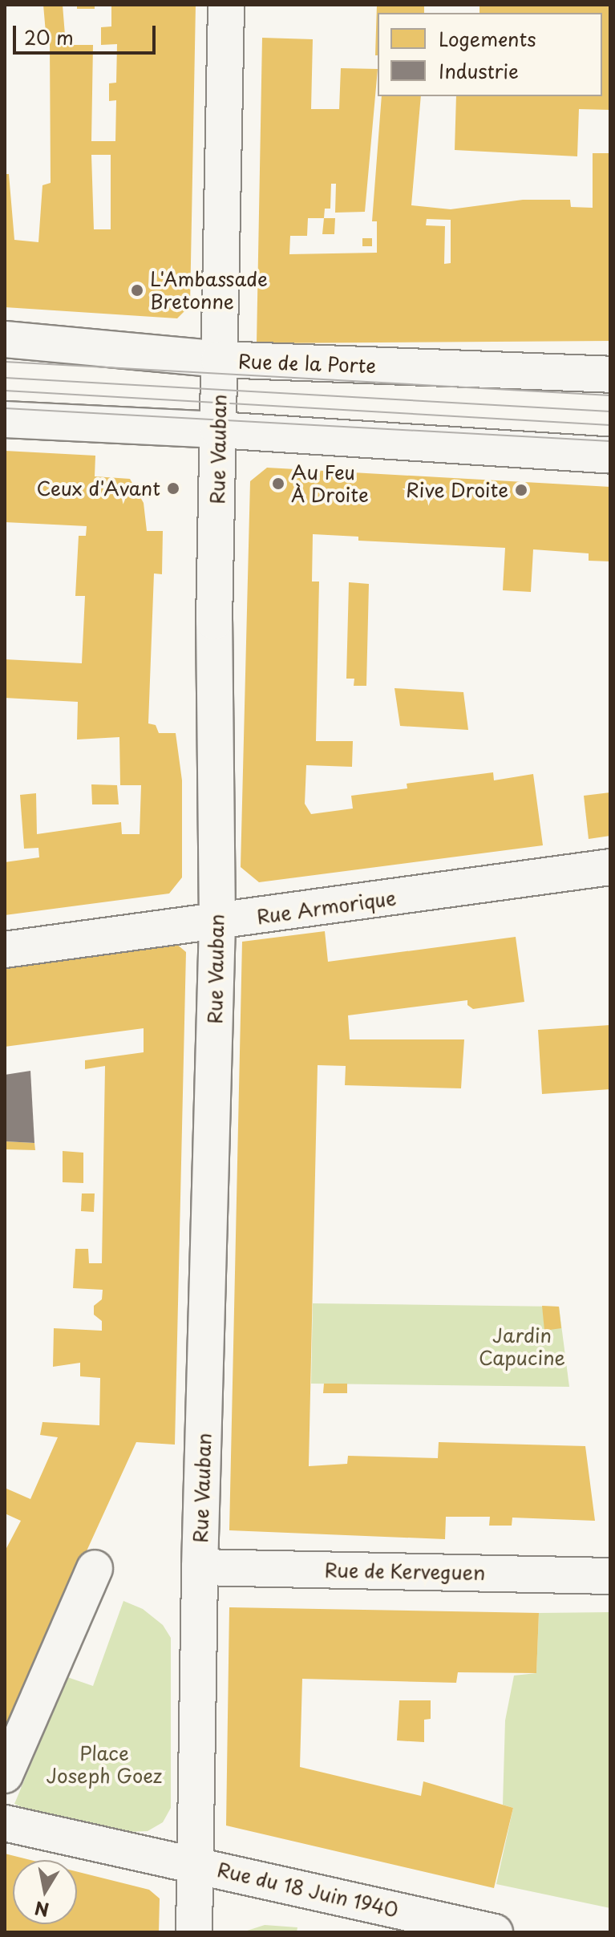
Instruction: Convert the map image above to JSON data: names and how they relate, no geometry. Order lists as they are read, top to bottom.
{
  "streets": {
    "street": [
      "Rue de la Porte",
      "Rue Vauban",
      "Rue Armorique",
      "Rue de Kerveguen",
      "Rue du 18 Juin 1940"
    ]
  },
  "crossings": [
    ["Rue de la Porte", "Rue Vauban"],
    ["Rue Vauban", "Rue Armorique"],
    ["Rue Vauban", "Rue de Kerveguen"],
    ["Rue Vauban", "Rue du 18 Juin 1940"]
  ],
  "parks": ["Jardin Capucine", "Place Joseph Goez"],
  "places": [
    "L'Ambassade Bretonne",
    "Au Feu À Droite",
    "Ceux d'Avant",
    "Rive Droite"
  ],
  "legend": ["Logements", "Industrie"],
  "scale_bar": "20 m",
  "north": "bottom"
}
